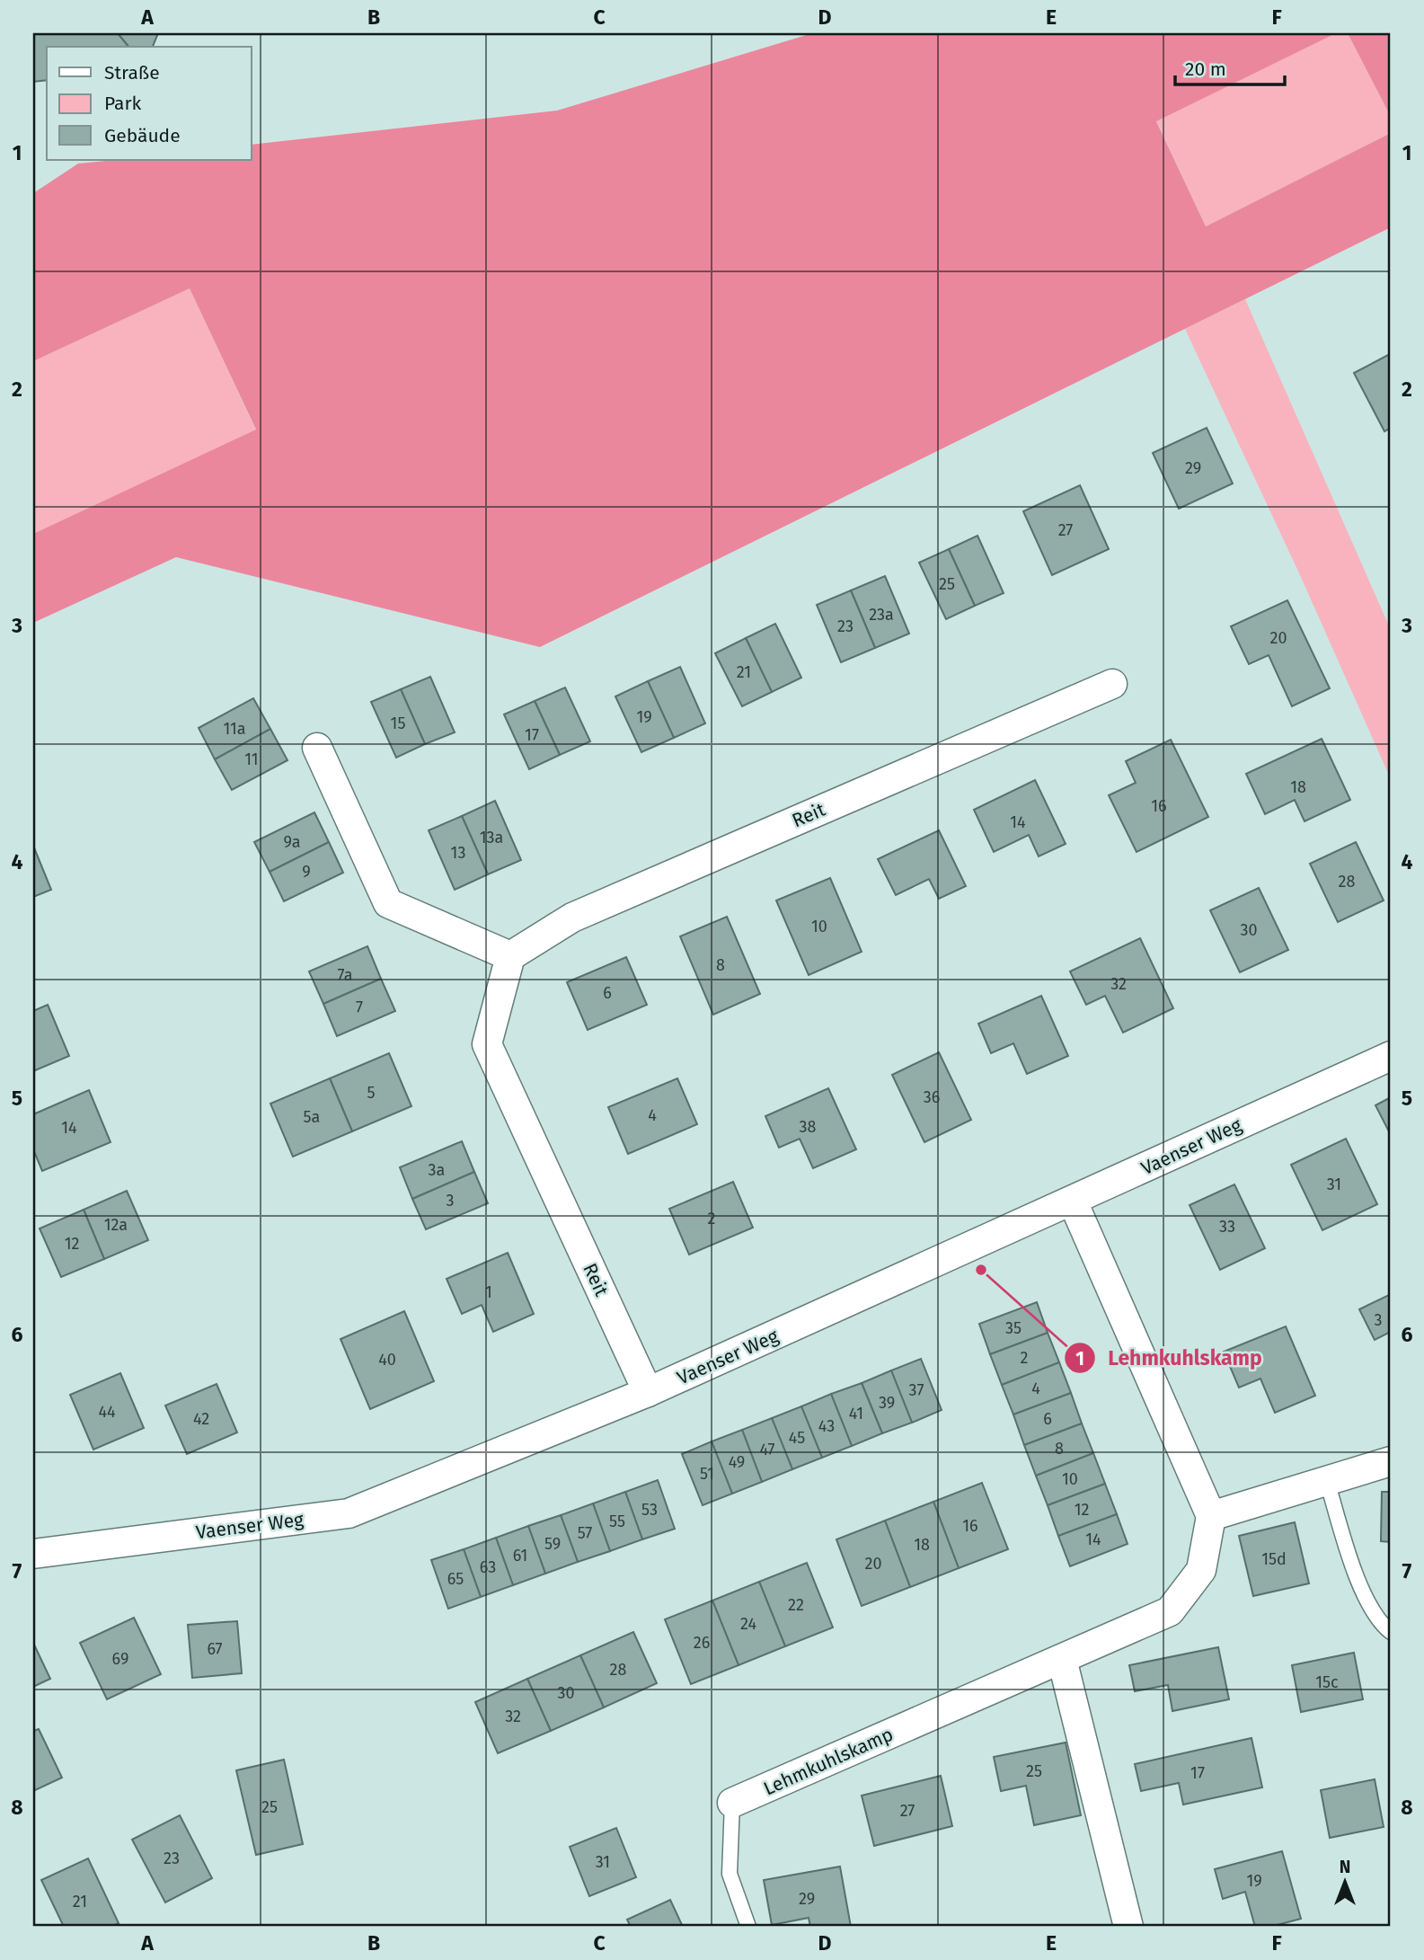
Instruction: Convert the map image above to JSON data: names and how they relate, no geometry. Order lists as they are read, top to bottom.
{
  "streets": {
    "street": ["Reit", "Vaenser Weg", "Lehmkuhlskamp"]
  },
  "crossings": [
    ["Reit", "Vaenser Weg"]
  ],
  "places": ["Lehmkuhlskamp"],
  "house_numbers": [
    "29",
    "27",
    "25",
    "23a",
    "23",
    "20",
    "21",
    "19",
    "15",
    "11a",
    "17",
    "11",
    "18",
    "16",
    "14",
    "13a",
    "9a",
    "13",
    "9",
    "28",
    "10",
    "30",
    "8",
    "7a",
    "32",
    "6",
    "7",
    "5",
    "36",
    "4",
    "5a",
    "38",
    "14",
    "3a",
    "31",
    "3",
    "2",
    "12a",
    "33",
    "12",
    "1",
    "3",
    "35",
    "2",
    "40",
    "4",
    "37",
    "39",
    "44",
    "41",
    "42",
    "6",
    "43",
    "45",
    "8",
    "47",
    "49",
    "51",
    "10",
    "53",
    "12",
    "55",
    "16",
    "57",
    "14",
    "59",
    "18",
    "61",
    "15d",
    "20",
    "63",
    "65",
    "22",
    "24",
    "26",
    "67",
    "69",
    "28",
    "15c",
    "30",
    "32",
    "25",
    "17",
    "25",
    "27",
    "23",
    "31",
    "19",
    "29",
    "21"
  ],
  "legend": ["Straße", "Park", "Gebäude"],
  "scale_bar": "20 m",
  "north": "top",
  "grid": {
    "columns": [
      "A",
      "B",
      "C",
      "D",
      "E",
      "F"
    ],
    "rows": [
      "1",
      "2",
      "3",
      "4",
      "5",
      "6",
      "7",
      "8"
    ]
  }
}
